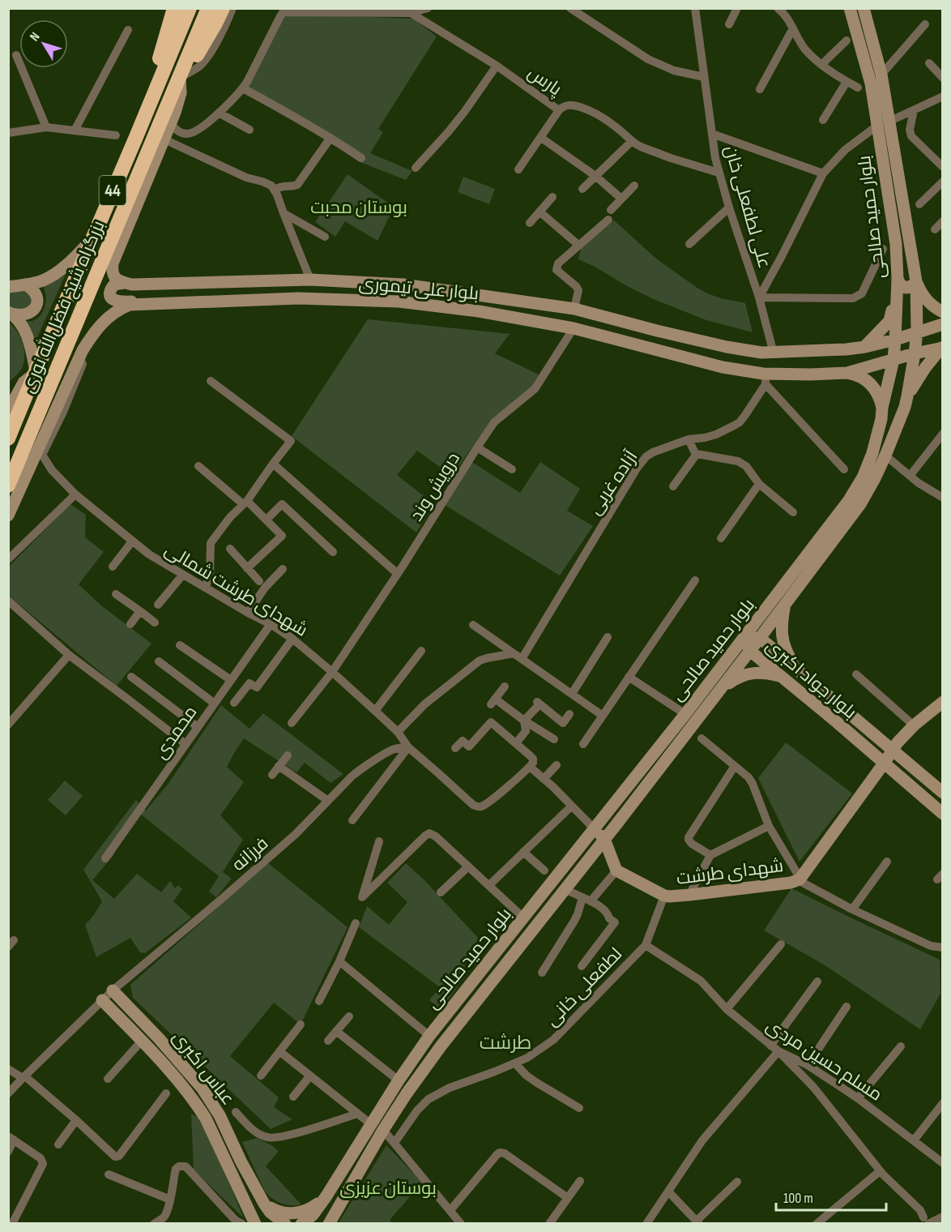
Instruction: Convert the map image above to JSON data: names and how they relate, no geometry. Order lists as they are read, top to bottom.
{
  "streets": {
    "highway": ["44", "بزرگراه شیخ فضل‌الله نوری"],
    "main road": [
      "بلوار حمید صالحی",
      "بلوار علی تیموری",
      "بلوار جواد اکبری",
      "شهدای طرشت",
      "عباس اکبری"
    ],
    "street": [
      "پارس",
      "علی لطفعلی خان",
      "آزاده غربی",
      "درویش‌ وند",
      "شهدای طرشت شمالی",
      "محمدی",
      "فرزانه",
      "لطفعلی خانی",
      "مسلم حسین مردی"
    ]
  },
  "crossings": [
    ["پارس", "علی لطفعلی خان"],
    ["علی لطفعلی خان", "بلوار علی تیموری"],
    ["بلوار حمید صالحی", "بلوار علی تیموری"],
    ["بلوار حمید صالحی", "بلوار جواد اکبری"],
    ["بلوار علی تیموری", "آزاده غربی"],
    ["بلوار علی تیموری", "درویش‌ وند"],
    ["بلوار علی تیموری", "شهدای طرشت شمالی"],
    ["درویش‌ وند", "شهدای طرشت شمالی"],
    ["شهدای طرشت شمالی", "محمدی"],
    ["شهدای طرشت شمالی", "فرزانه"],
    ["فرزانه", "عباس اکبری"],
    ["شهدای طرشت", "لطفعلی خانی"],
    ["لطفعلی خانی", "مسلم حسین مردی"]
  ],
  "districts": ["طرشت"],
  "parks": ["بوستان محبت", "بوستان عزیزی"],
  "scale_bar": "100 m",
  "north": "top left"
}
